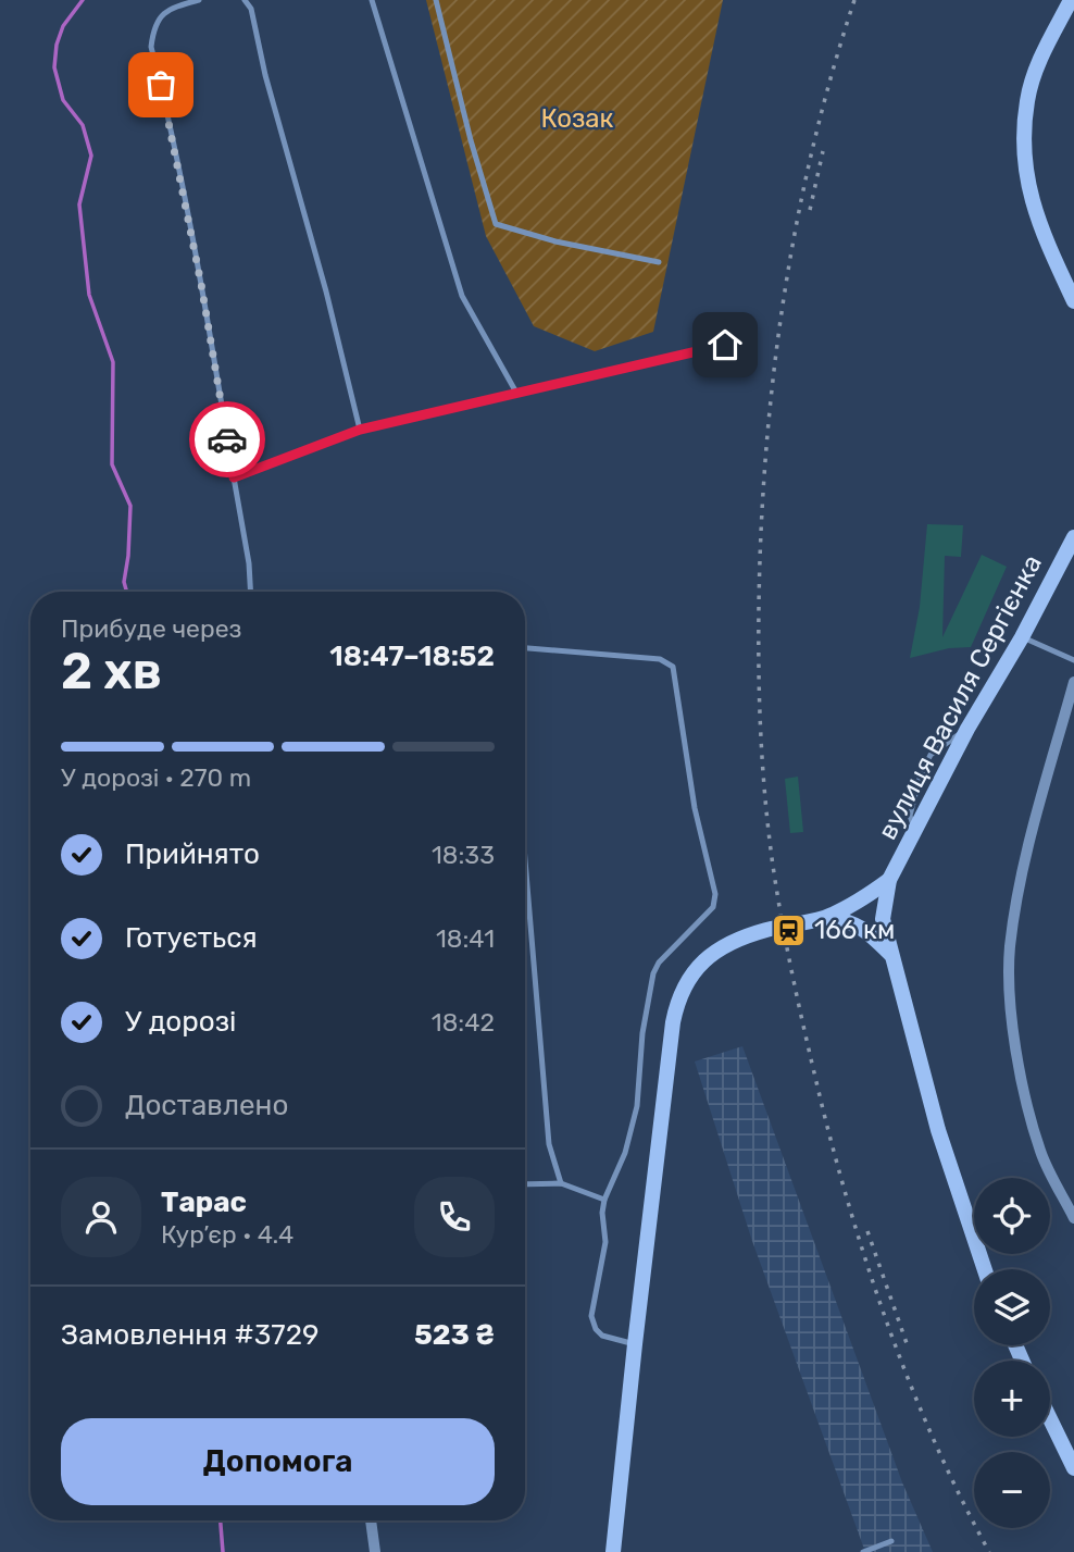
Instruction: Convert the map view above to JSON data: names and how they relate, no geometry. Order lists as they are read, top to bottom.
{
  "streets": {
    "main road": ["вулиця Василя Сергієнка"]
  },
  "parks": ["Козак"],
  "places": {
    "station": ["166 км"]
  },
  "page": {
    "heading": ["2 хв", "Прибуде через", "18:47–18:52"],
    "panel": [
      "Тарас",
      "Кур’єр · 4.4",
      "Замовлення #3729",
      "523 ₴"
    ],
    "bar": "У дорозі · 270 m",
    "list": [
      ["Прийнято", "18:33"],
      ["Готується", "18:41"],
      ["У дорозі", "18:42"],
      "Доставлено"
    ],
    "map_buttons": ["+", "−"],
    "buttons": "Допомога"
  }
}
